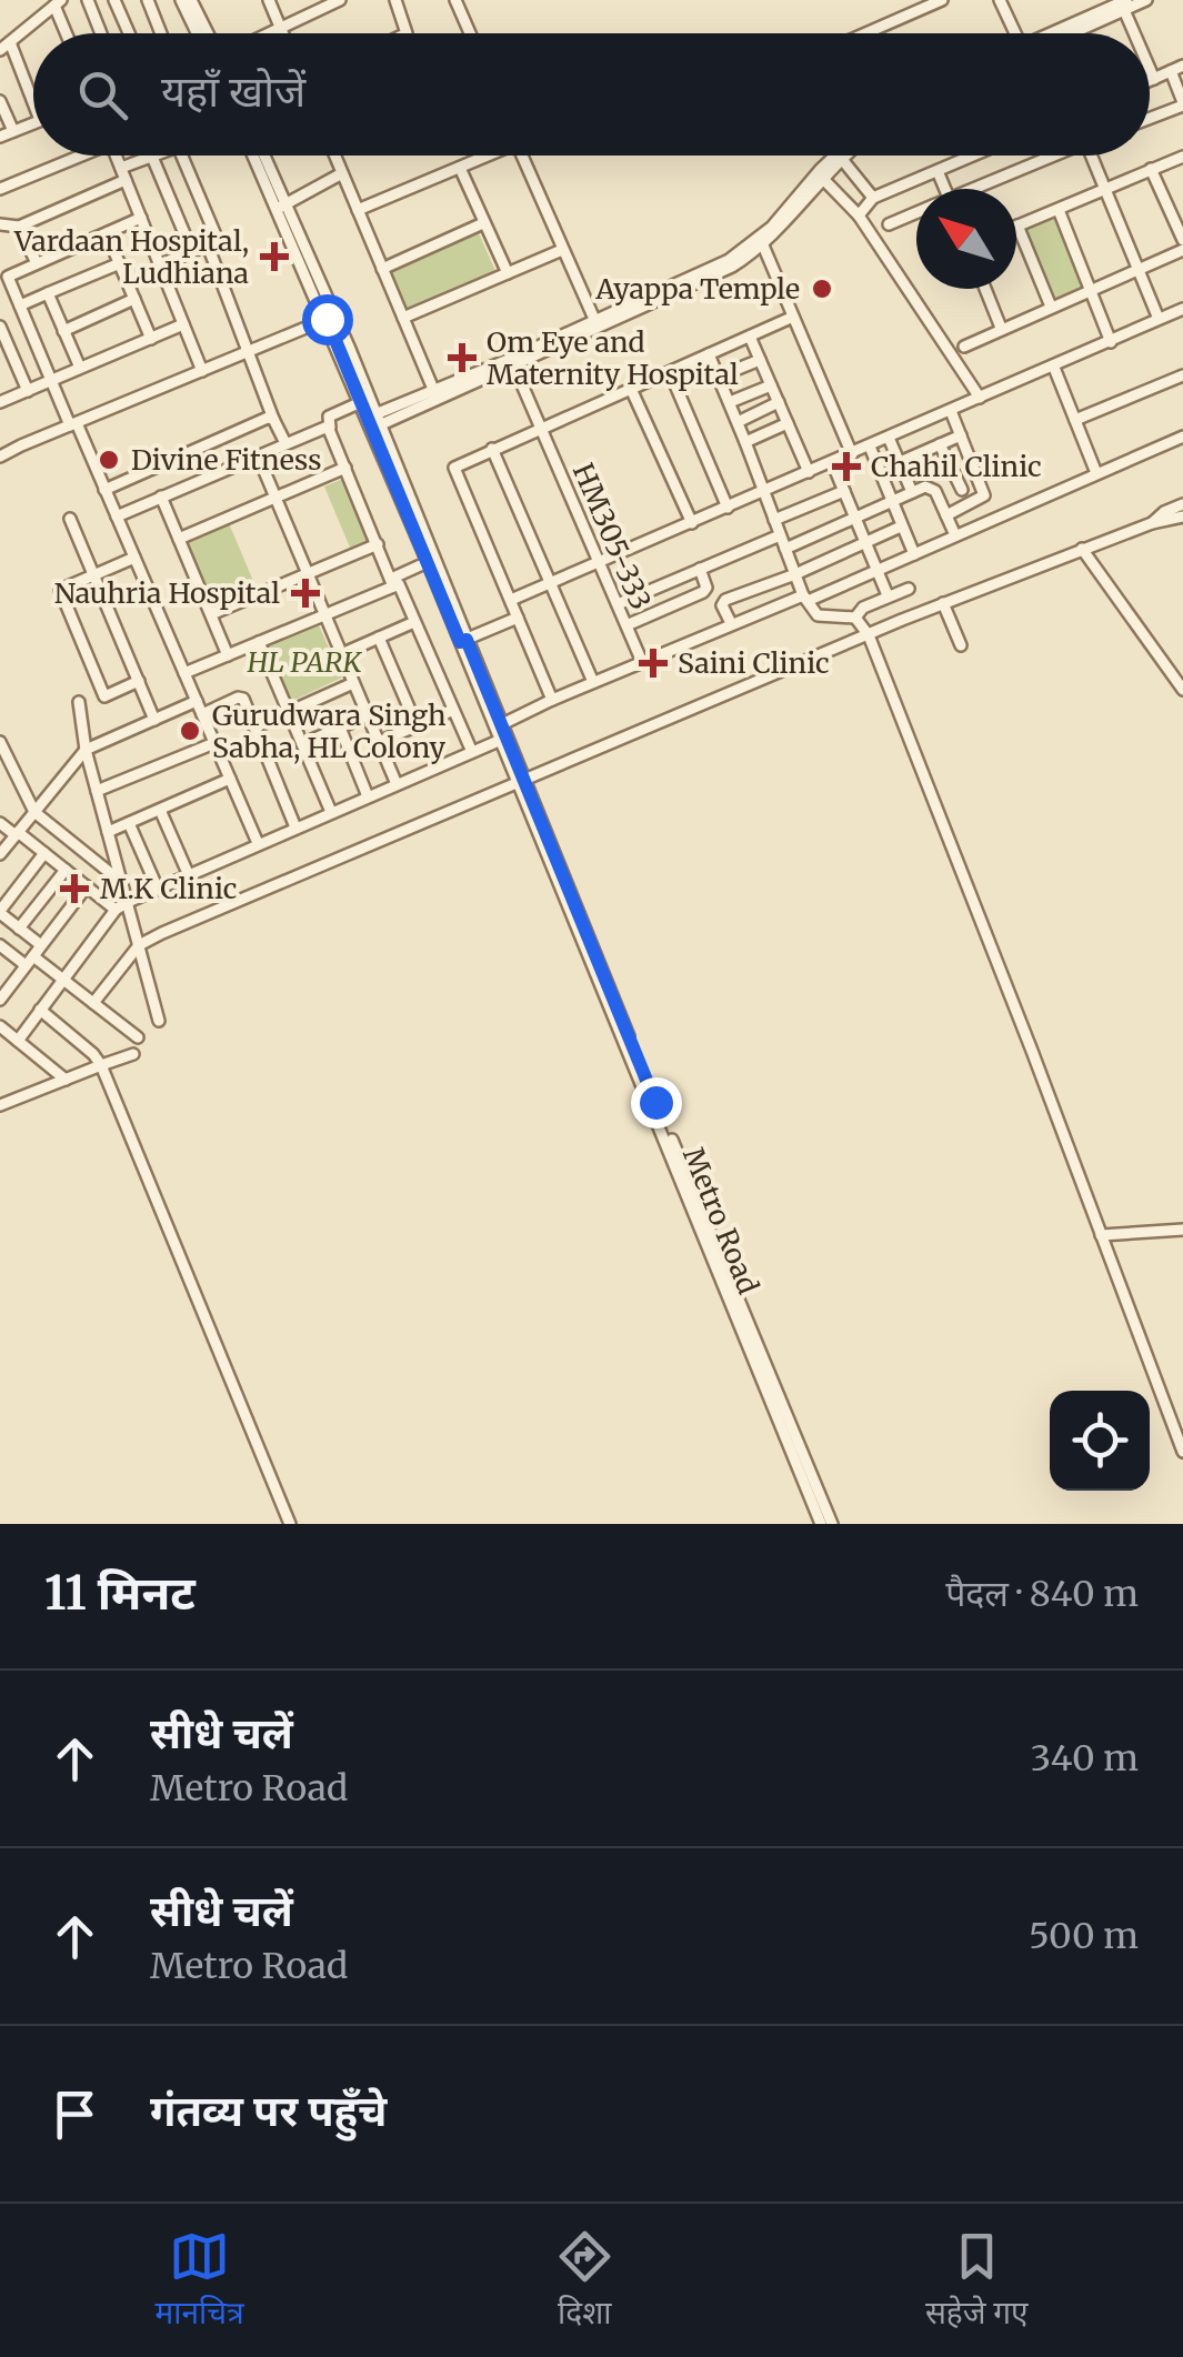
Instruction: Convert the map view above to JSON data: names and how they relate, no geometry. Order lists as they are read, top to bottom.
{
  "streets": {
    "street": ["HM305-333", "Metro Road"]
  },
  "parks": ["HL PARK"],
  "places": {
    "health": [
      "Vardaan Hospital, Ludhiana",
      "Om Eye and Maternity Hospital",
      "Chahil Clinic",
      "Nauhria Hospital",
      "Saini Clinic",
      "M.K Clinic"
    ],
    "other": ["Ayappa Temple", "Divine Fitness", "Gurudwara Singh Sabha, HL Colony"]
  },
  "north": "top left",
  "page": {
    "search": "यहाँ खोजें",
    "heading": ["11 मिनट", "पैदल · 840 m"],
    "list": [
      ["सीधे चलें", "Metro Road", "340 m"],
      ["सीधे चलें", "Metro Road", "500 m"],
      "गंतव्य पर पहुँचे"
    ],
    "nav": ["मानचित्र", "दिशा", "सहेजे गए"]
  }
}
